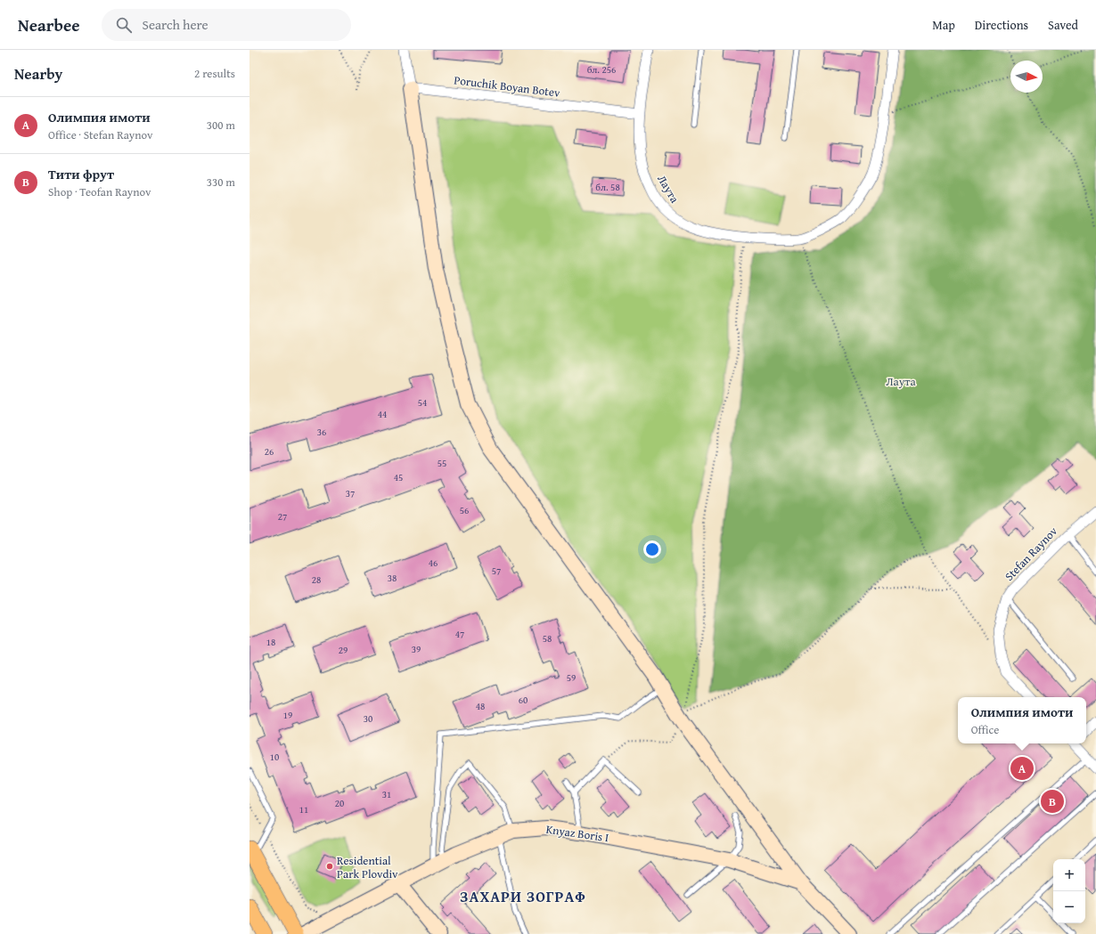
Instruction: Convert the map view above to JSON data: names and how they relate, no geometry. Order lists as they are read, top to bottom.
{
  "streets": {
    "street": [
      "Poruchik Boyan Botev",
      "Лаута",
      "Stefan Raynov",
      "Knyaz Boris I"
    ]
  },
  "crossings": [
    ["Poruchik Boyan Botev", "Лаута"]
  ],
  "districts": ["ЗАХАРИ ЗОГРАФ"],
  "parks": ["Лаута"],
  "places": ["Residential Park Plovdiv"],
  "house_numbers": [
    "бл. 256",
    "бл. 58",
    "54",
    "44",
    "36",
    "26",
    "55",
    "45",
    "37",
    "56",
    "27",
    "46",
    "57",
    "38",
    "28",
    "47",
    "58",
    "18",
    "39",
    "29",
    "59",
    "60",
    "48",
    "19",
    "30",
    "10",
    "31",
    "20",
    "11"
  ],
  "north": "right",
  "page": {
    "header": "Nearbee",
    "search": "Search here",
    "nav": ["Map", "Directions", "Saved"],
    "heading": ["Nearby", "2 results"],
    "list": [
      {
        "mark": "A",
        "name": "Олимпия имоти",
        "note": "Office · Stefan Raynov",
        "value": "300 m"
      },
      {
        "mark": "B",
        "name": "Тити фрут",
        "note": "Shop · Teofan Raynov",
        "value": "330 m"
      }
    ],
    "popup": ["Олимпия имоти", "Office"],
    "pins": ["A", "B"],
    "map_buttons": ["+", "−"]
  }
}
